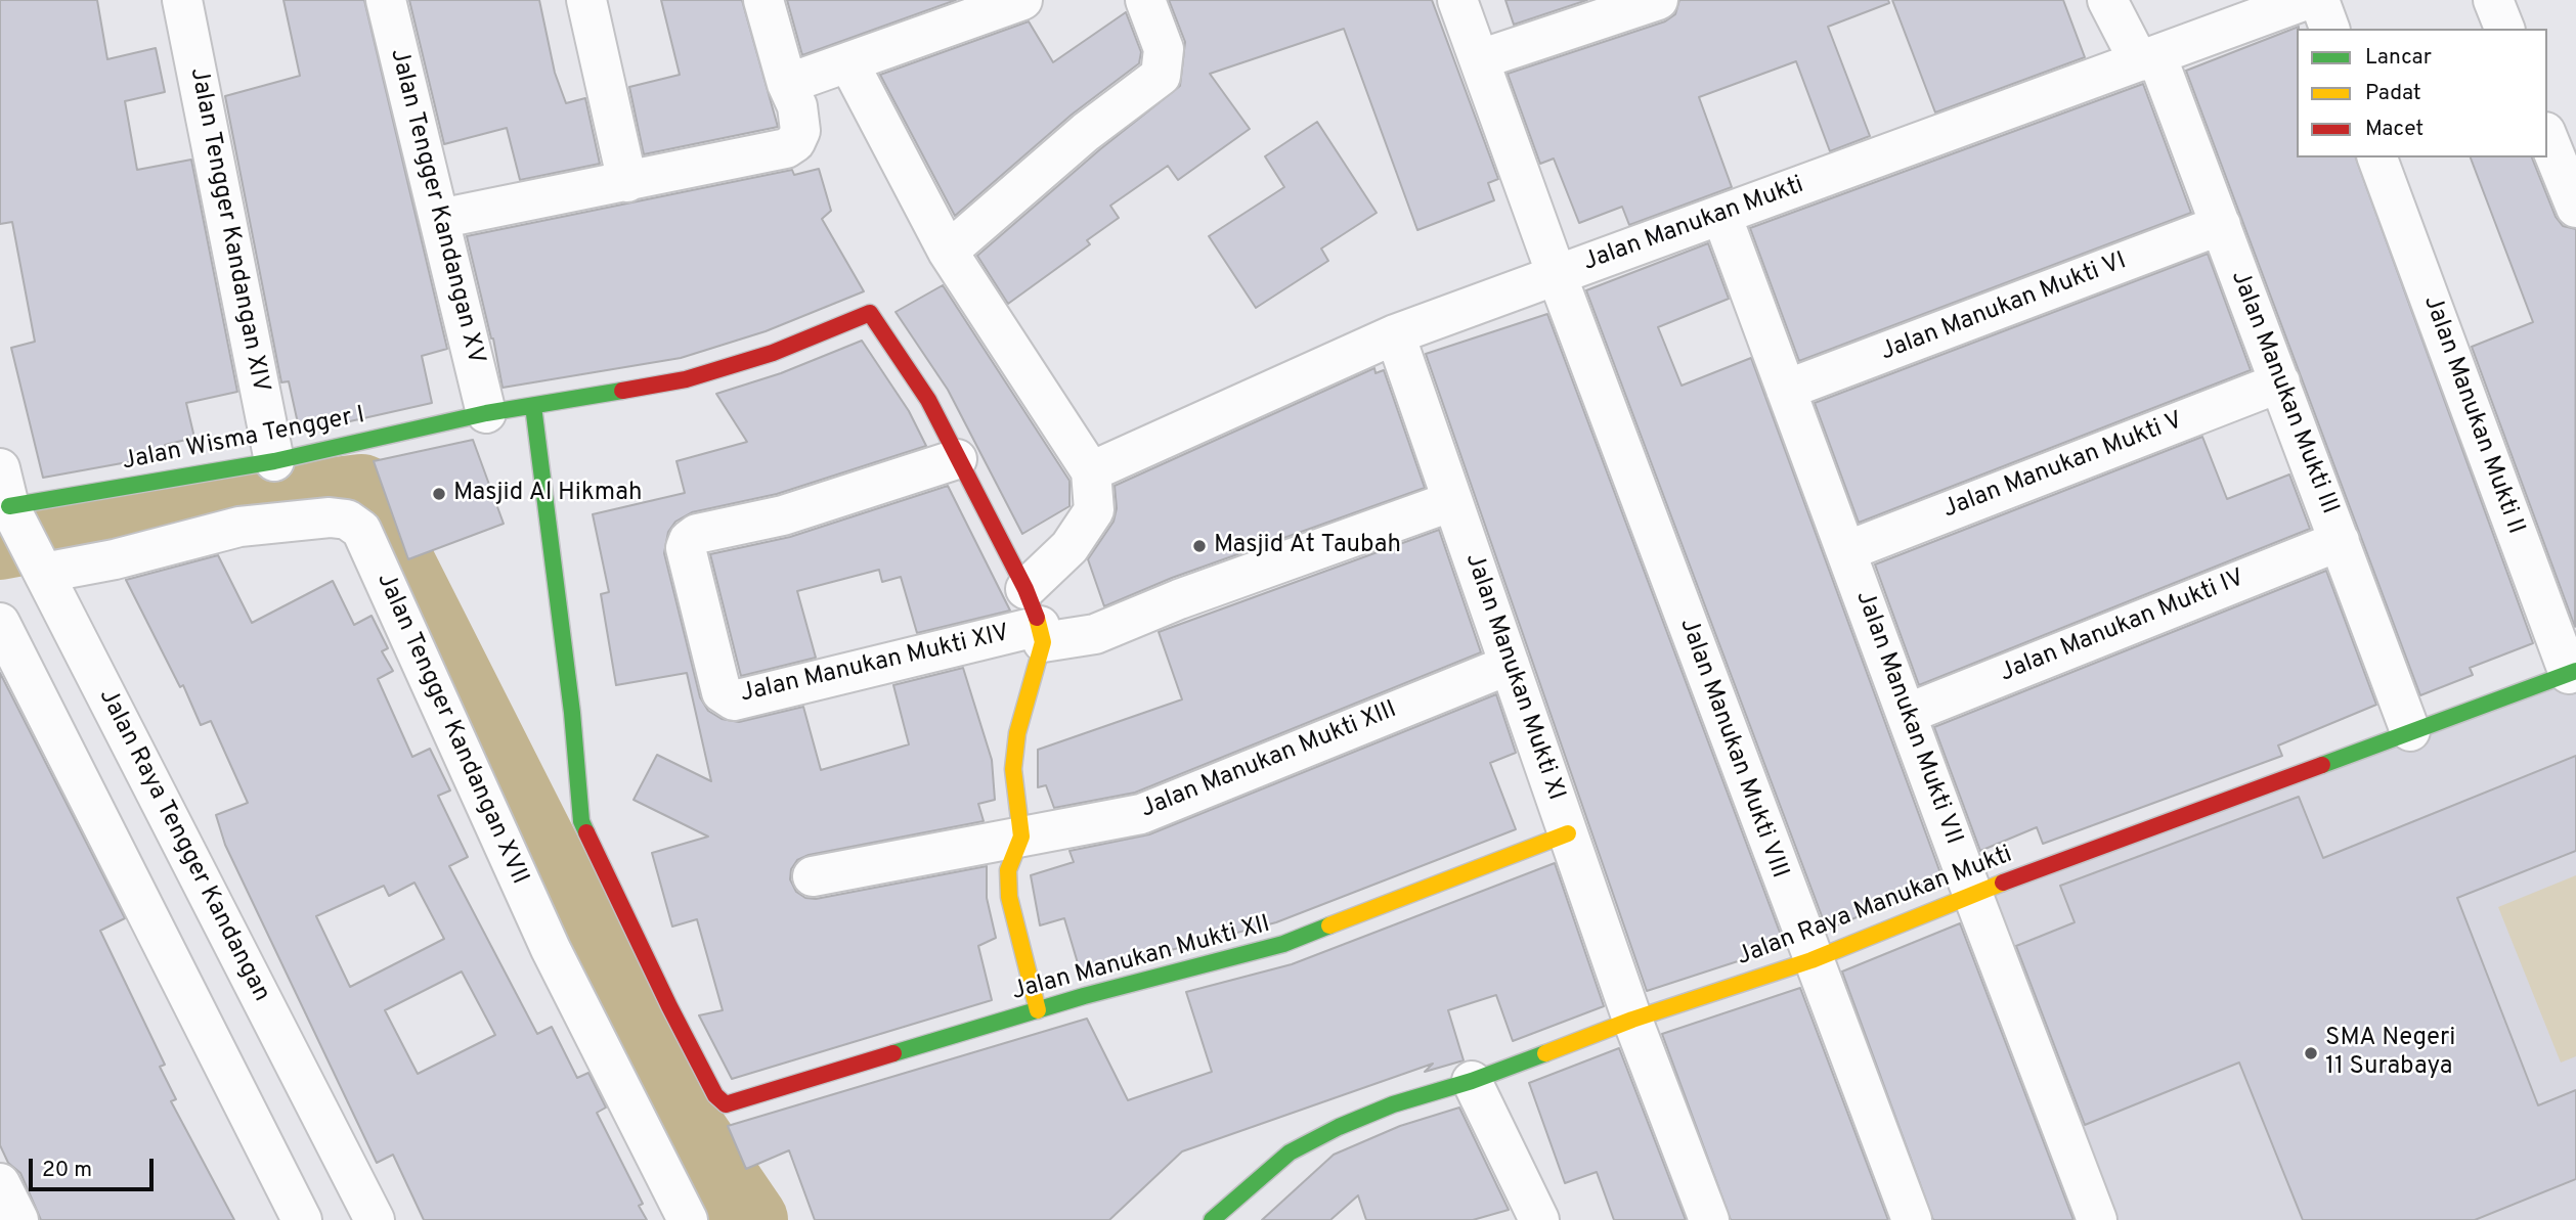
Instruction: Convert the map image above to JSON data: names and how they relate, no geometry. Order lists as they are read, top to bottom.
{
  "streets": {
    "street": [
      "Jalan Tengger Kandangan XV",
      "Jalan Manukan Mukti",
      "Jalan Tengger Kandangan XIV",
      "Jalan Manukan Mukti VI",
      "Jalan Manukan Mukti III",
      "Jalan Manukan Mukti II",
      "Jalan Wisma Tengger I",
      "Jalan Manukan Mukti V",
      "Jalan Manukan Mukti IV",
      "Jalan Manukan Mukti XIV",
      "Jalan Manukan Mukti XI",
      "Jalan Manukan Mukti VII",
      "Jalan Tengger Kandangan XVII",
      "Jalan Manukan Mukti VIII",
      "Jalan Manukan Mukti XIII",
      "Jalan Raya Tengger Kandangan",
      "Jalan Raya Manukan Mukti",
      "Jalan Manukan Mukti XII"
    ]
  },
  "crossings": [
    ["Jalan Tengger Kandangan XV", "Jalan Wisma Tengger I"],
    ["Jalan Manukan Mukti", "Jalan Manukan Mukti III"],
    ["Jalan Manukan Mukti", "Jalan Manukan Mukti XI"],
    ["Jalan Manukan Mukti", "Jalan Manukan Mukti VII"],
    ["Jalan Manukan Mukti", "Jalan Manukan Mukti VIII"],
    ["Jalan Tengger Kandangan XIV", "Jalan Wisma Tengger I"],
    ["Jalan Manukan Mukti VI", "Jalan Manukan Mukti III"],
    ["Jalan Manukan Mukti VI", "Jalan Manukan Mukti VII"],
    ["Jalan Manukan Mukti III", "Jalan Manukan Mukti V"],
    ["Jalan Manukan Mukti III", "Jalan Manukan Mukti IV"],
    ["Jalan Manukan Mukti III", "Jalan Raya Manukan Mukti"],
    ["Jalan Manukan Mukti II", "Jalan Raya Manukan Mukti"],
    ["Jalan Wisma Tengger I", "Jalan Manukan Mukti XIV"],
    ["Jalan Wisma Tengger I", "Jalan Tengger Kandangan XVII"],
    ["Jalan Wisma Tengger I", "Jalan Raya Tengger Kandangan"],
    ["Jalan Wisma Tengger I", "Jalan Manukan Mukti XII"],
    ["Jalan Manukan Mukti V", "Jalan Manukan Mukti VII"],
    ["Jalan Manukan Mukti IV", "Jalan Manukan Mukti VII"],
    ["Jalan Manukan Mukti XIV", "Jalan Manukan Mukti XI"],
    ["Jalan Manukan Mukti XI", "Jalan Manukan Mukti XIII"],
    ["Jalan Manukan Mukti XI", "Jalan Raya Manukan Mukti"],
    ["Jalan Manukan Mukti XI", "Jalan Manukan Mukti XII"],
    ["Jalan Manukan Mukti VII", "Jalan Raya Manukan Mukti"],
    ["Jalan Tengger Kandangan XVII", "Jalan Raya Tengger Kandangan"],
    ["Jalan Manukan Mukti VIII", "Jalan Raya Manukan Mukti"]
  ],
  "places": ["Masjid Al Hikmah", "Masjid At Taubah", "SMA Negeri 11 Surabaya"],
  "legend": ["Lancar", "Padat", "Macet"],
  "scale_bar": "20 m"
}
